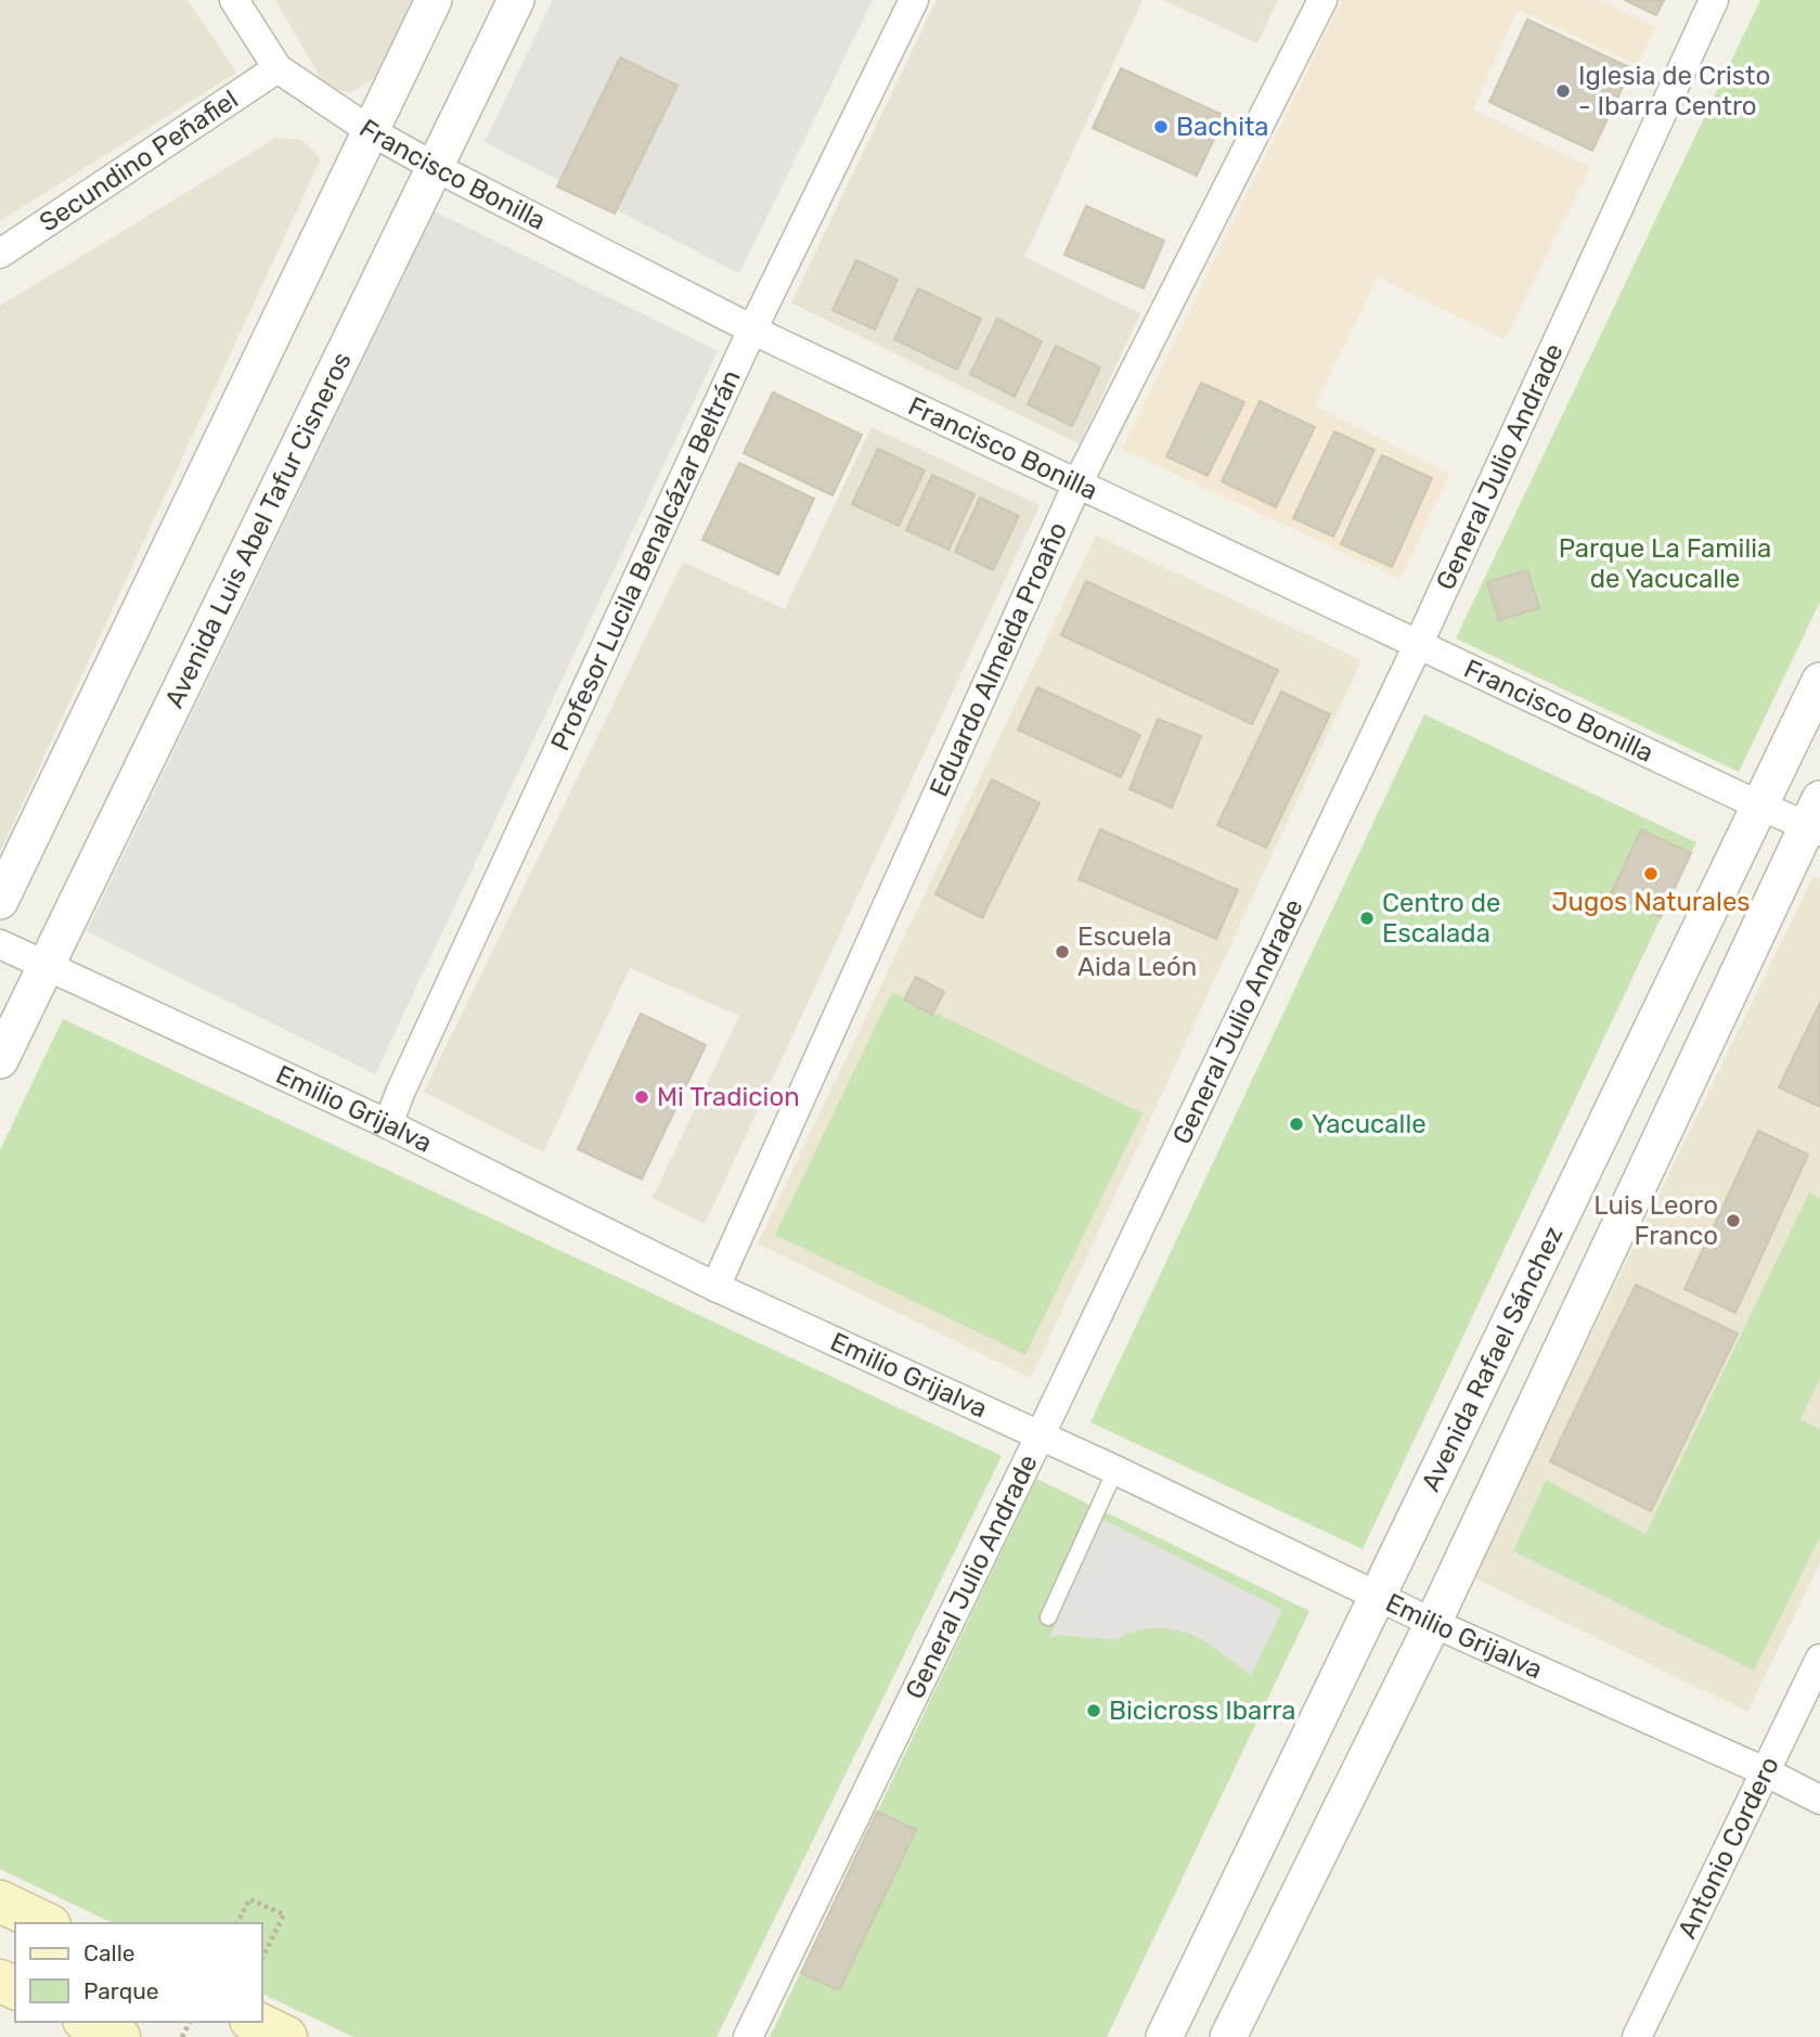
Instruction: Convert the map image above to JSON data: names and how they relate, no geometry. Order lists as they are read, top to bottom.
{
  "streets": {
    "street": [
      "Secundino Peñafiel",
      "Francisco Bonilla",
      "General Julio Andrade",
      "Avenida Luis Abel Tafur Cisneros",
      "Profesor Lucila Benalcázar Beltrán",
      "Eduardo Almeida Proaño",
      "Emilio Grijalva",
      "Avenida Rafael Sánchez",
      "Antonio Cordero"
    ]
  },
  "crossings": [
    ["Secundino Peñafiel", "Francisco Bonilla"],
    ["Francisco Bonilla", "General Julio Andrade"],
    ["Francisco Bonilla", "Avenida Luis Abel Tafur Cisneros"],
    ["Francisco Bonilla", "Profesor Lucila Benalcázar Beltrán"],
    ["Francisco Bonilla", "Eduardo Almeida Proaño"],
    ["Francisco Bonilla", "Avenida Rafael Sánchez"],
    ["General Julio Andrade", "Emilio Grijalva"],
    ["Avenida Luis Abel Tafur Cisneros", "Emilio Grijalva"],
    ["Profesor Lucila Benalcázar Beltrán", "Emilio Grijalva"],
    ["Eduardo Almeida Proaño", "Emilio Grijalva"],
    ["Emilio Grijalva", "Avenida Rafael Sánchez"],
    ["Emilio Grijalva", "Antonio Cordero"]
  ],
  "parks": ["Parque La Familia de Yacucalle"],
  "places": [
    "Iglesia de Cristo - Ibarra Centro",
    "Bachita",
    "Jugos Naturales",
    "Centro de Escalada",
    "Escuela Aida León",
    "Mi Tradicion",
    "Yacucalle",
    "Luis Leoro Franco",
    "Bicicross Ibarra"
  ],
  "legend": ["Calle", "Parque"]
}
